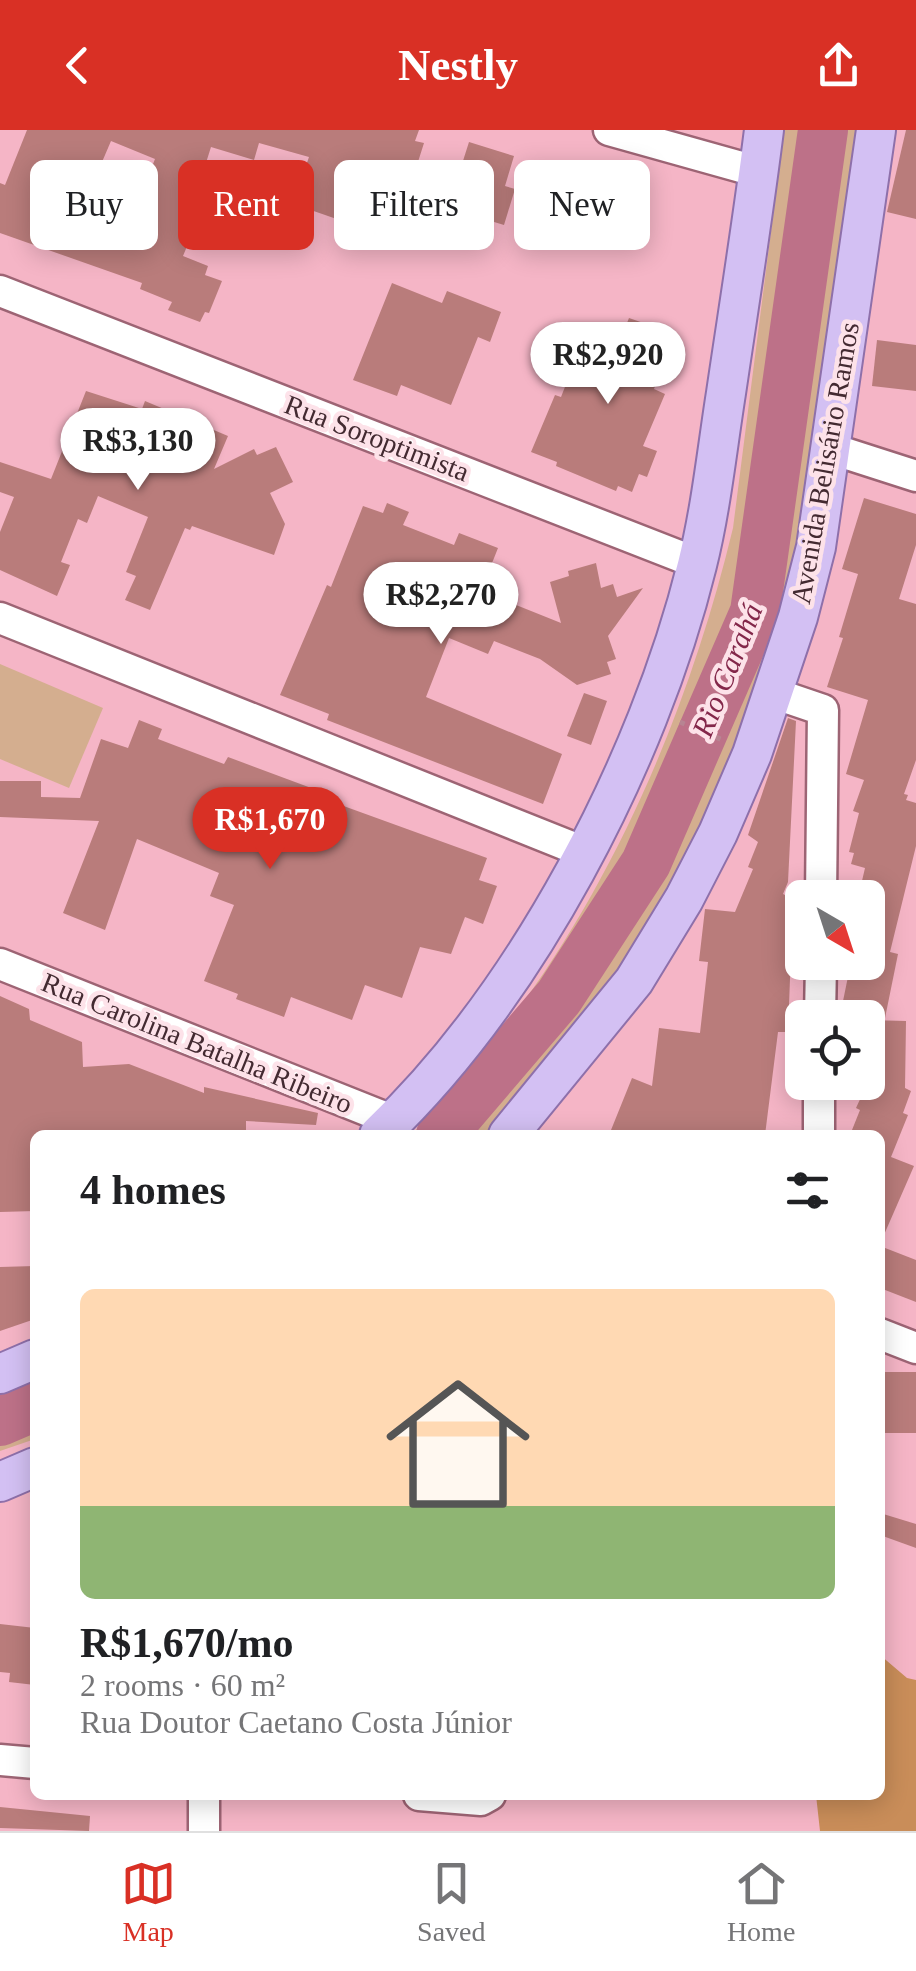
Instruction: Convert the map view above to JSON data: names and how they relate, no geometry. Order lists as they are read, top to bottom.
{
  "streets": {
    "main road": ["Avenida Belisário Ramos"],
    "street": ["Rua Soroptimista", "Rua Carolina Batalha Ribeiro"]
  },
  "water": ["Rio Carahá"],
  "north": "bottom right",
  "page": {
    "header": "Nestly",
    "chip": [
      "Buy",
      "Rent",
      "Filters",
      "New"
    ],
    "price": [
      "R$2,920",
      "R$3,130",
      "R$2,270",
      "R$1,670"
    ],
    "heading": "4 homes",
    "list": [
      {
        "name": "R$1,670/mo",
        "note": "2 rooms · 60 m² · Rua Doutor Caetano Costa Júnior"
      }
    ],
    "tabs": ["Map", "Saved", "Home"]
  }
}
